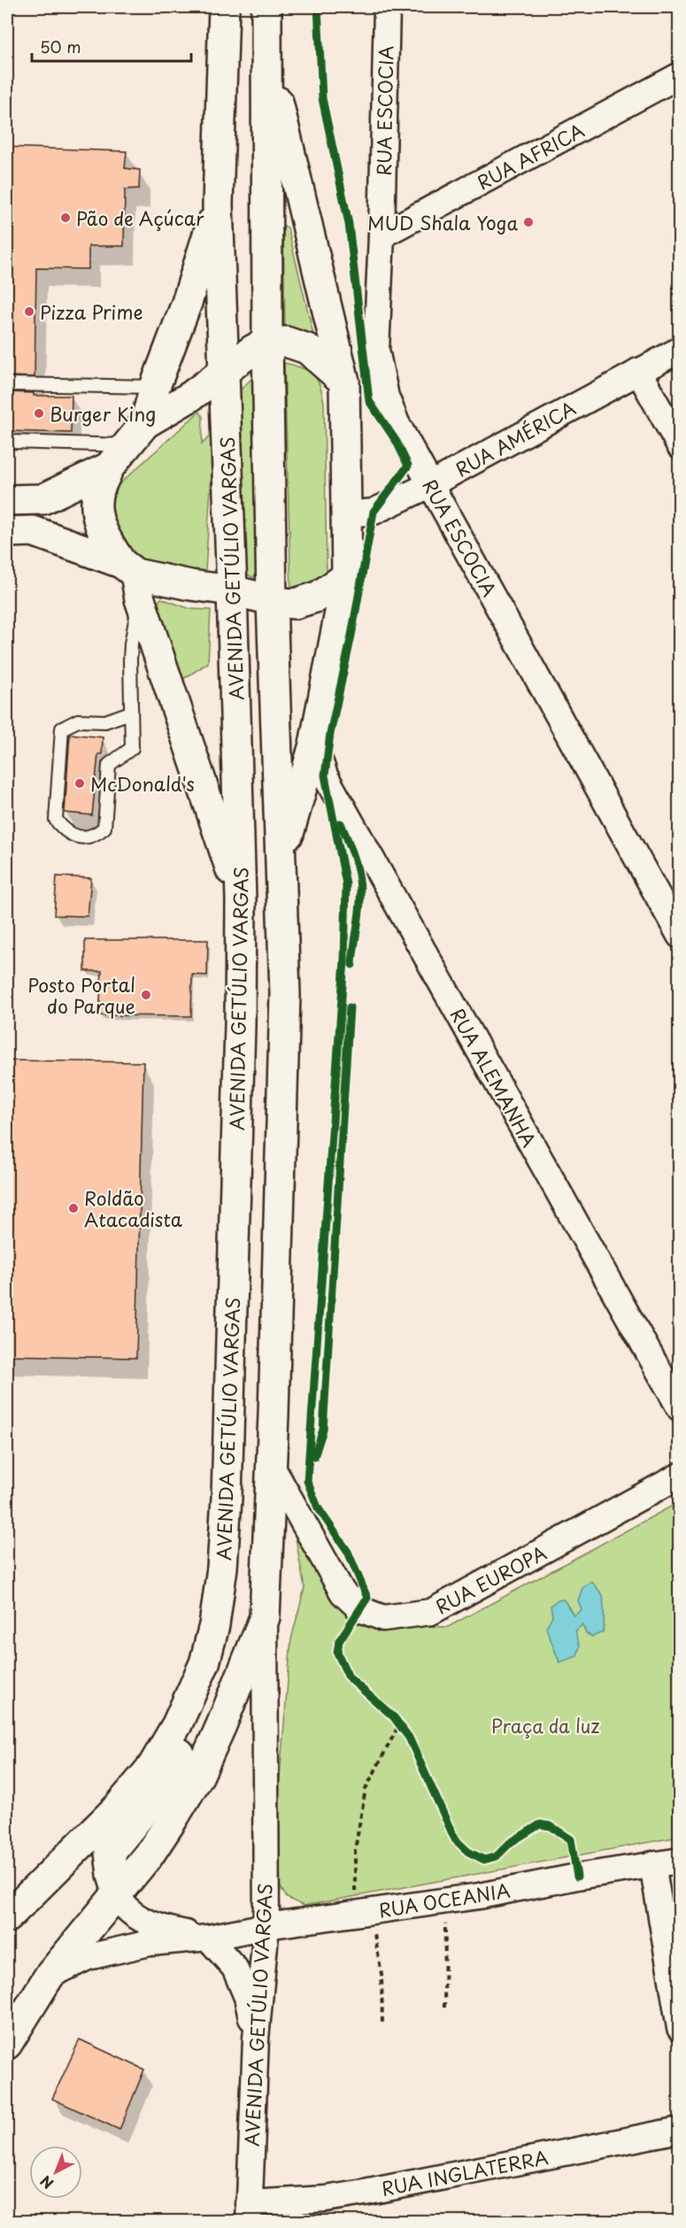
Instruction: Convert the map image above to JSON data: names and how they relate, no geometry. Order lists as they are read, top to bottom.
{
  "streets": {
    "main road": ["AVENIDA GETÚLIO VARGAS"],
    "street": [
      "RUA ESCOCIA",
      "RUA AFRICA",
      "RUA AMÉRICA",
      "RUA ALEMANHA",
      "RUA EUROPA",
      "RUA OCEANIA",
      "RUA INGLATERRA"
    ]
  },
  "crossings": [
    ["RUA ESCOCIA", "RUA AFRICA"],
    ["RUA ESCOCIA", "RUA AMÉRICA"],
    ["AVENIDA GETÚLIO VARGAS", "RUA EUROPA"],
    ["AVENIDA GETÚLIO VARGAS", "RUA OCEANIA"],
    ["AVENIDA GETÚLIO VARGAS", "RUA INGLATERRA"]
  ],
  "parks": ["Praça da luz"],
  "places": [
    "Pão de Açúcar",
    "MUD Shala Yoga",
    "Pizza Prime",
    "Burger King",
    "McDonald's",
    "Posto Portal do Parque",
    "Roldão Atacadista"
  ],
  "scale_bar": "50 m",
  "north": "bottom left"
}
